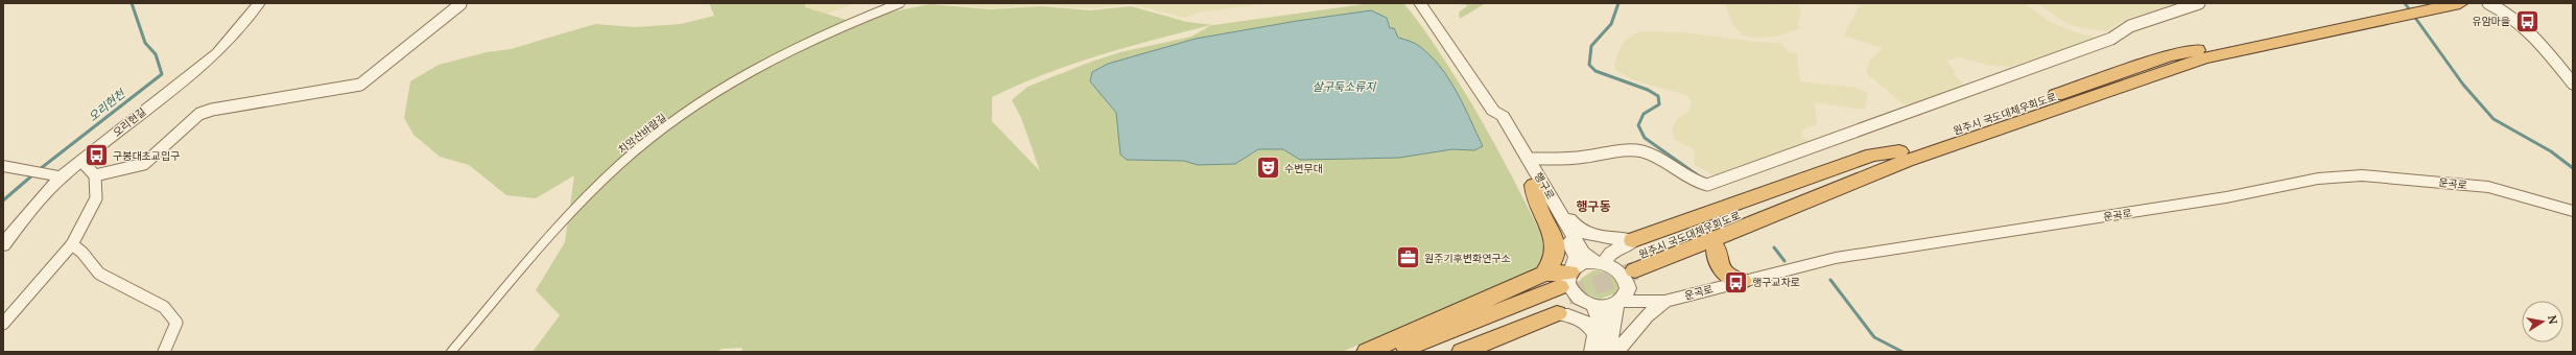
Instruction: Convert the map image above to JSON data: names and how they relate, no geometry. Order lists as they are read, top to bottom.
{
  "streets": {
    "street": [
      "오리현길",
      "치악산바람길",
      "운곡로",
      "행구로"
    ]
  },
  "districts": ["행구동"],
  "water": ["살구둑소류지", "오리현천"],
  "places": {
    "bus stop": ["유암마을", "구봉대초교입구", "행구교차로"],
    "theatre": ["수변무대"],
    "office": ["원주기후변화연구소"]
  },
  "north": "right"
}
